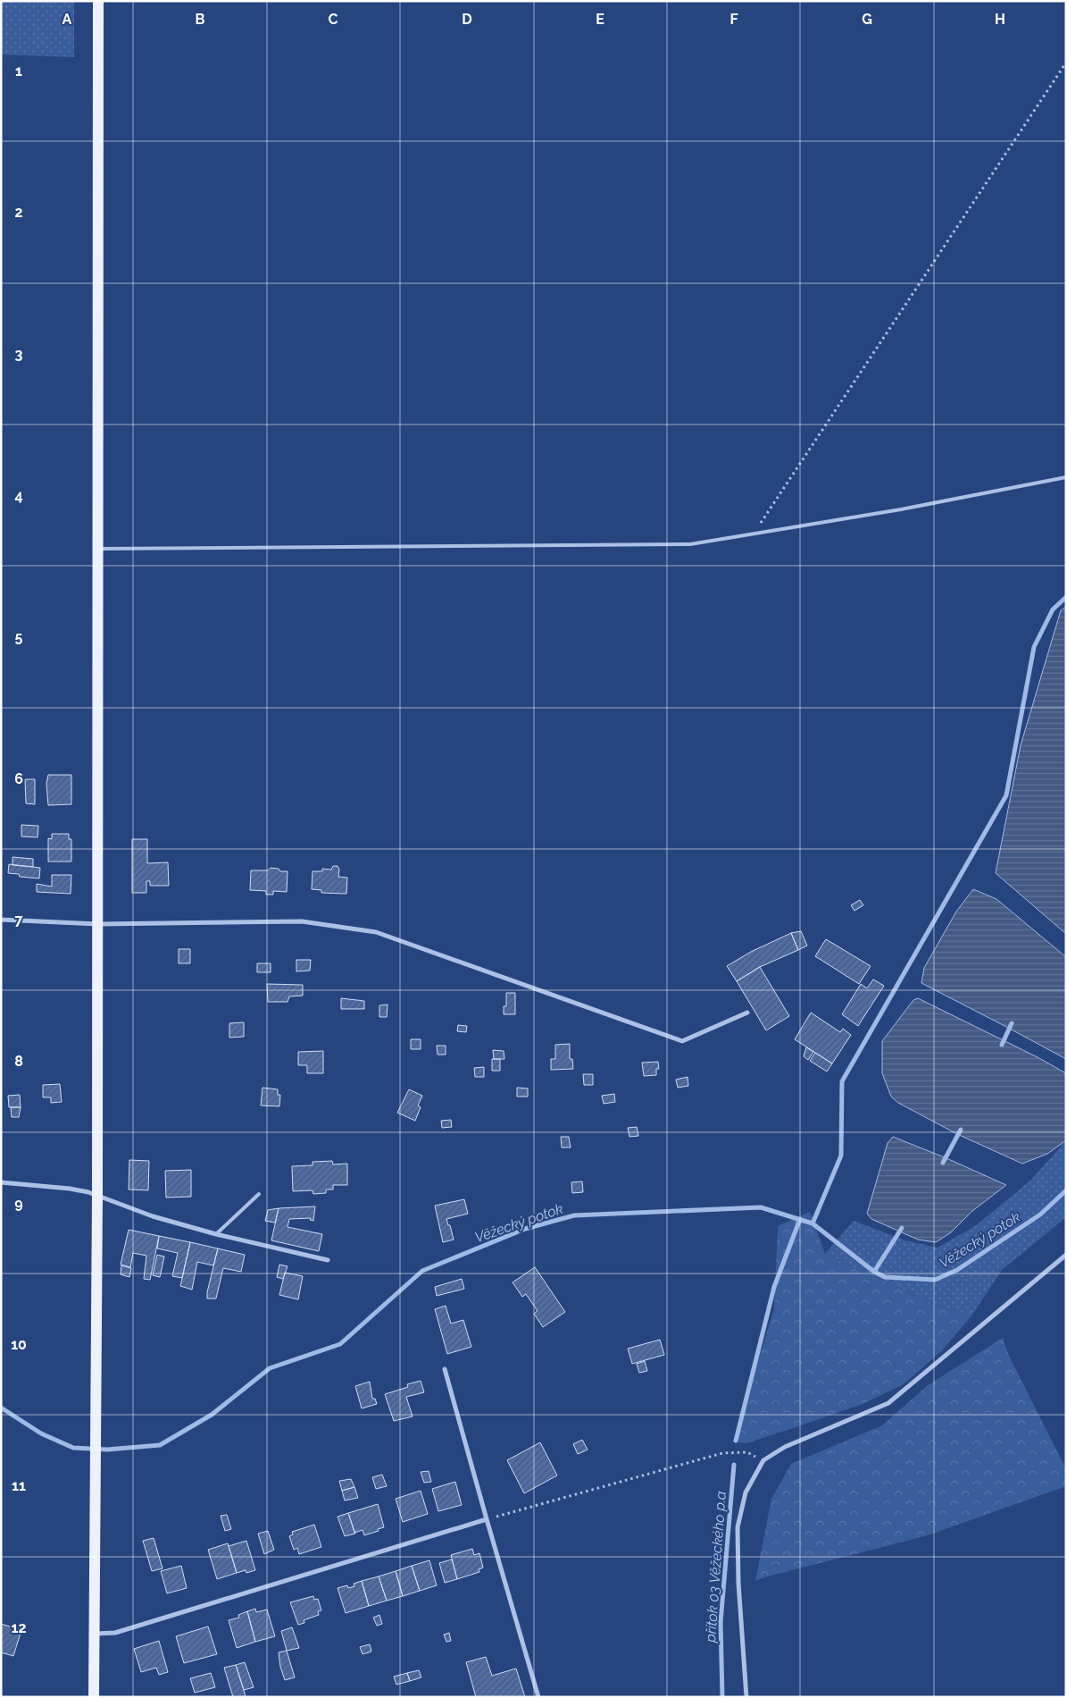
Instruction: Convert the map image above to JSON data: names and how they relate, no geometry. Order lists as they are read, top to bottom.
{
  "water": ["Věžecký potok", "přítok 03 Věžeckého p.a"],
  "grid": {
    "columns": [
      "A",
      "B",
      "C",
      "D",
      "E",
      "F",
      "G",
      "H"
    ],
    "rows": [
      "1",
      "2",
      "3",
      "4",
      "5",
      "6",
      "7",
      "8",
      "9",
      "10",
      "11",
      "12"
    ]
  }
}
